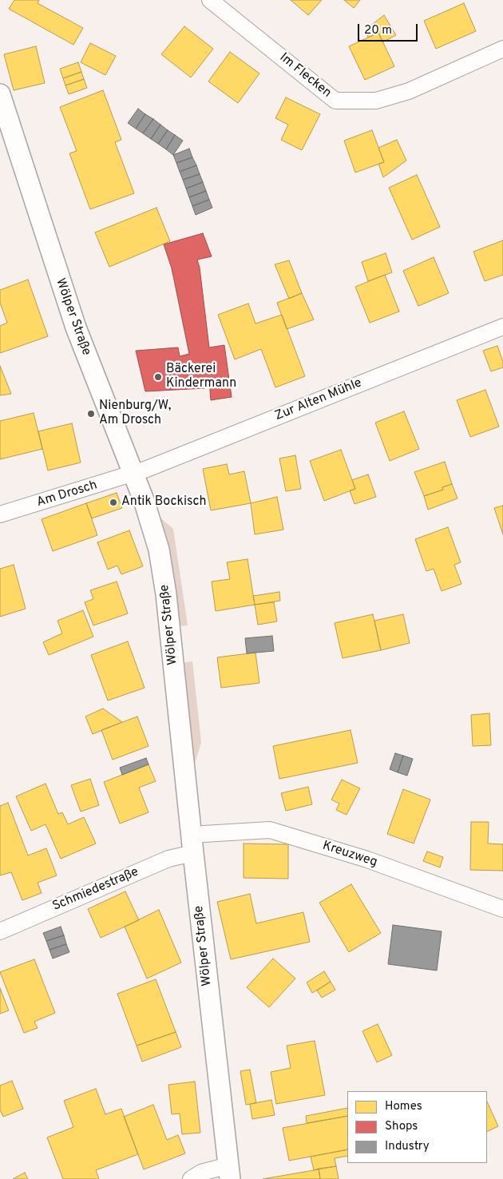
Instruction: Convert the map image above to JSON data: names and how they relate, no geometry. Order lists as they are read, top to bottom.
{
  "streets": {
    "street": [
      "Im Flecken",
      "Wölper Straße",
      "Zur Alten Mühle",
      "Am Drosch",
      "Kreuzweg",
      "Schmiedestraße"
    ]
  },
  "crossings": [
    ["Wölper Straße", "Zur Alten Mühle"],
    ["Wölper Straße", "Am Drosch"],
    ["Wölper Straße", "Kreuzweg"],
    ["Wölper Straße", "Schmiedestraße"],
    ["Zur Alten Mühle", "Am Drosch"],
    ["Kreuzweg", "Schmiedestraße"]
  ],
  "places": ["Bäckerei Kindermann", "Nienburg/W, Am Drosch", "Antik Bockisch"],
  "legend": ["Homes", "Shops", "Industry"],
  "scale_bar": "20 m"
}
